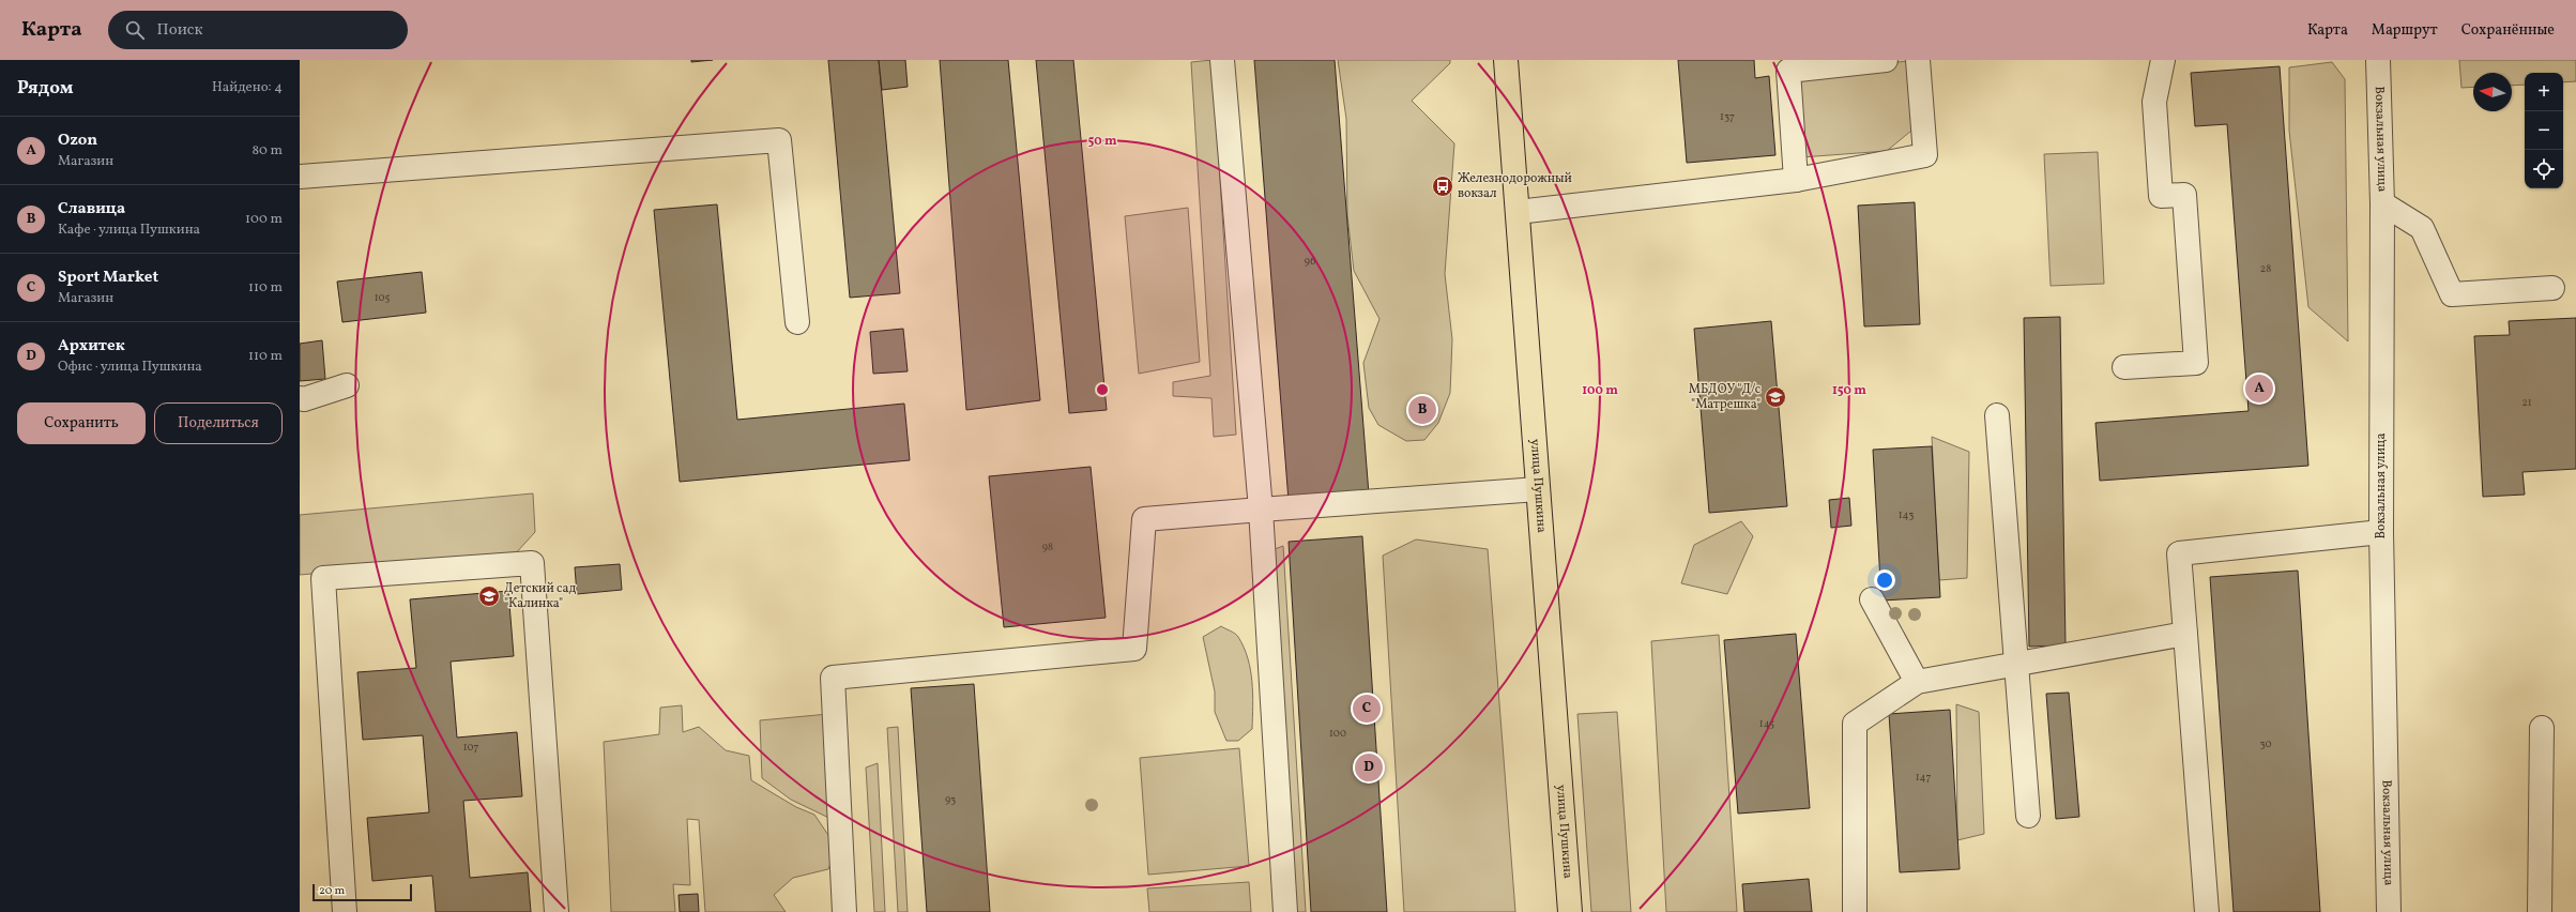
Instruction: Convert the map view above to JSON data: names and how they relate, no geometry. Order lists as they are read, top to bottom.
{
  "streets": {
    "main road": ["улица Пушкина"],
    "street": ["Вокзальная улица"]
  },
  "places": {
    "bus stop": ["Железнодорожный вокзал"],
    "school or university": ["МБДОУ \"Д/с \"Матрешка\"", "Детский сад \"Калинка\""]
  },
  "house_numbers": [
    "137",
    "96",
    "28",
    "105",
    "21",
    "143",
    "98",
    "145",
    "100",
    "30",
    "107",
    "147",
    "93"
  ],
  "scale_bar": "20 m",
  "north": "left",
  "page": {
    "header": "Карта",
    "search": "Поиск",
    "nav": ["Карта", "Маршрут", "Сохранённые"],
    "heading": ["Рядом", "Найдено: 4"],
    "map_buttons": ["+", "−"],
    "list": [
      {
        "mark": "A",
        "name": "Ozon",
        "note": "Магазин",
        "value": "80 m"
      },
      {
        "mark": "B",
        "name": "Славица",
        "note": "Кафе · улица Пушкина",
        "value": "100 m"
      },
      {
        "mark": "C",
        "name": "Sport Market",
        "note": "Магазин",
        "value": "110 m"
      },
      {
        "mark": "D",
        "name": "Архитек",
        "note": "Офис · улица Пушкина",
        "value": "110 m"
      }
    ],
    "pins": [
      "A",
      "B",
      "C",
      "D"
    ],
    "buttons": ["Сохранить", "Поделиться"],
    "scale": "20 m"
  },
  "rings": ["50 m", "100 m", "150 m"]
}
